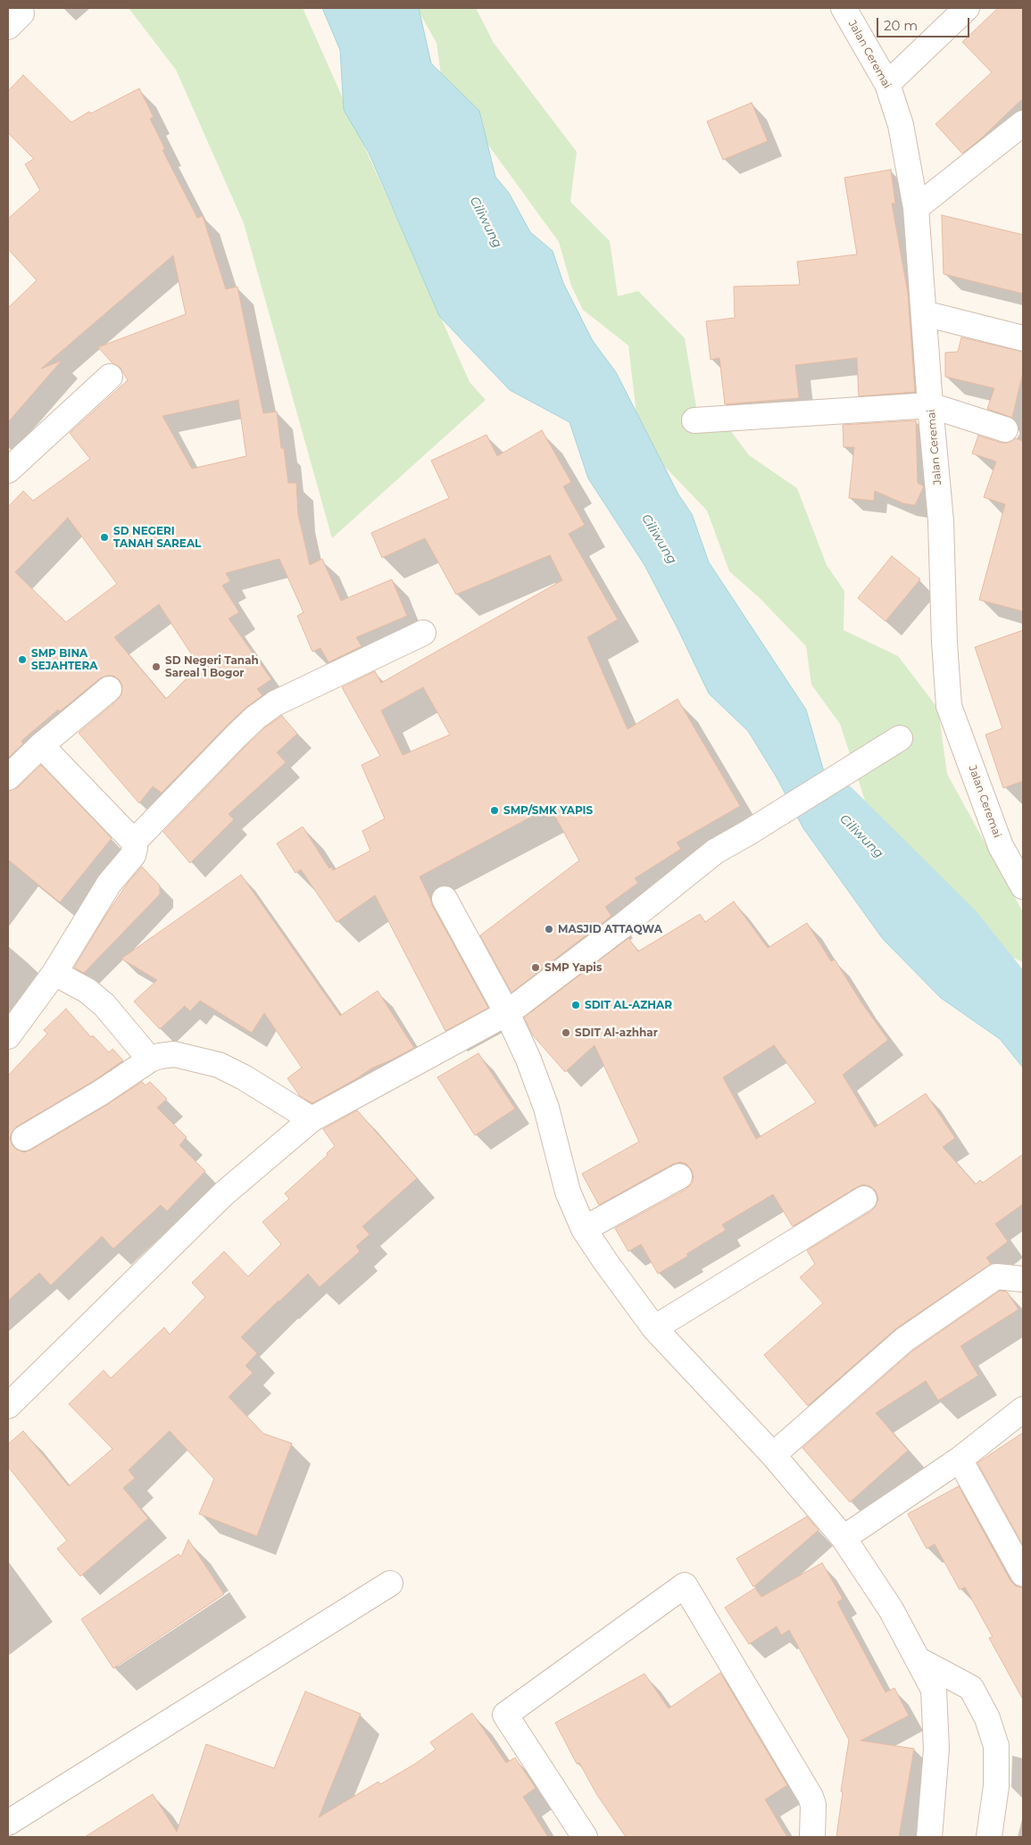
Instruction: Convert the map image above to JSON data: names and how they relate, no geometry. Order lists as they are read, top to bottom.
{
  "streets": {
    "street": ["Jalan Ceremai"]
  },
  "water": ["Ciliwung"],
  "places": [
    "SD NEGERI TANAH SAREAL",
    "SMP BINA SEJAHTERA",
    "SD Negeri Tanah Sareal 1 Bogor",
    "SMP/SMK YAPIS",
    "MASJID ATTAQWA",
    "SMP Yapis",
    "SDIT AL-AZHAR",
    "SDIT Al-azhhar"
  ],
  "scale_bar": "20 m"
}
